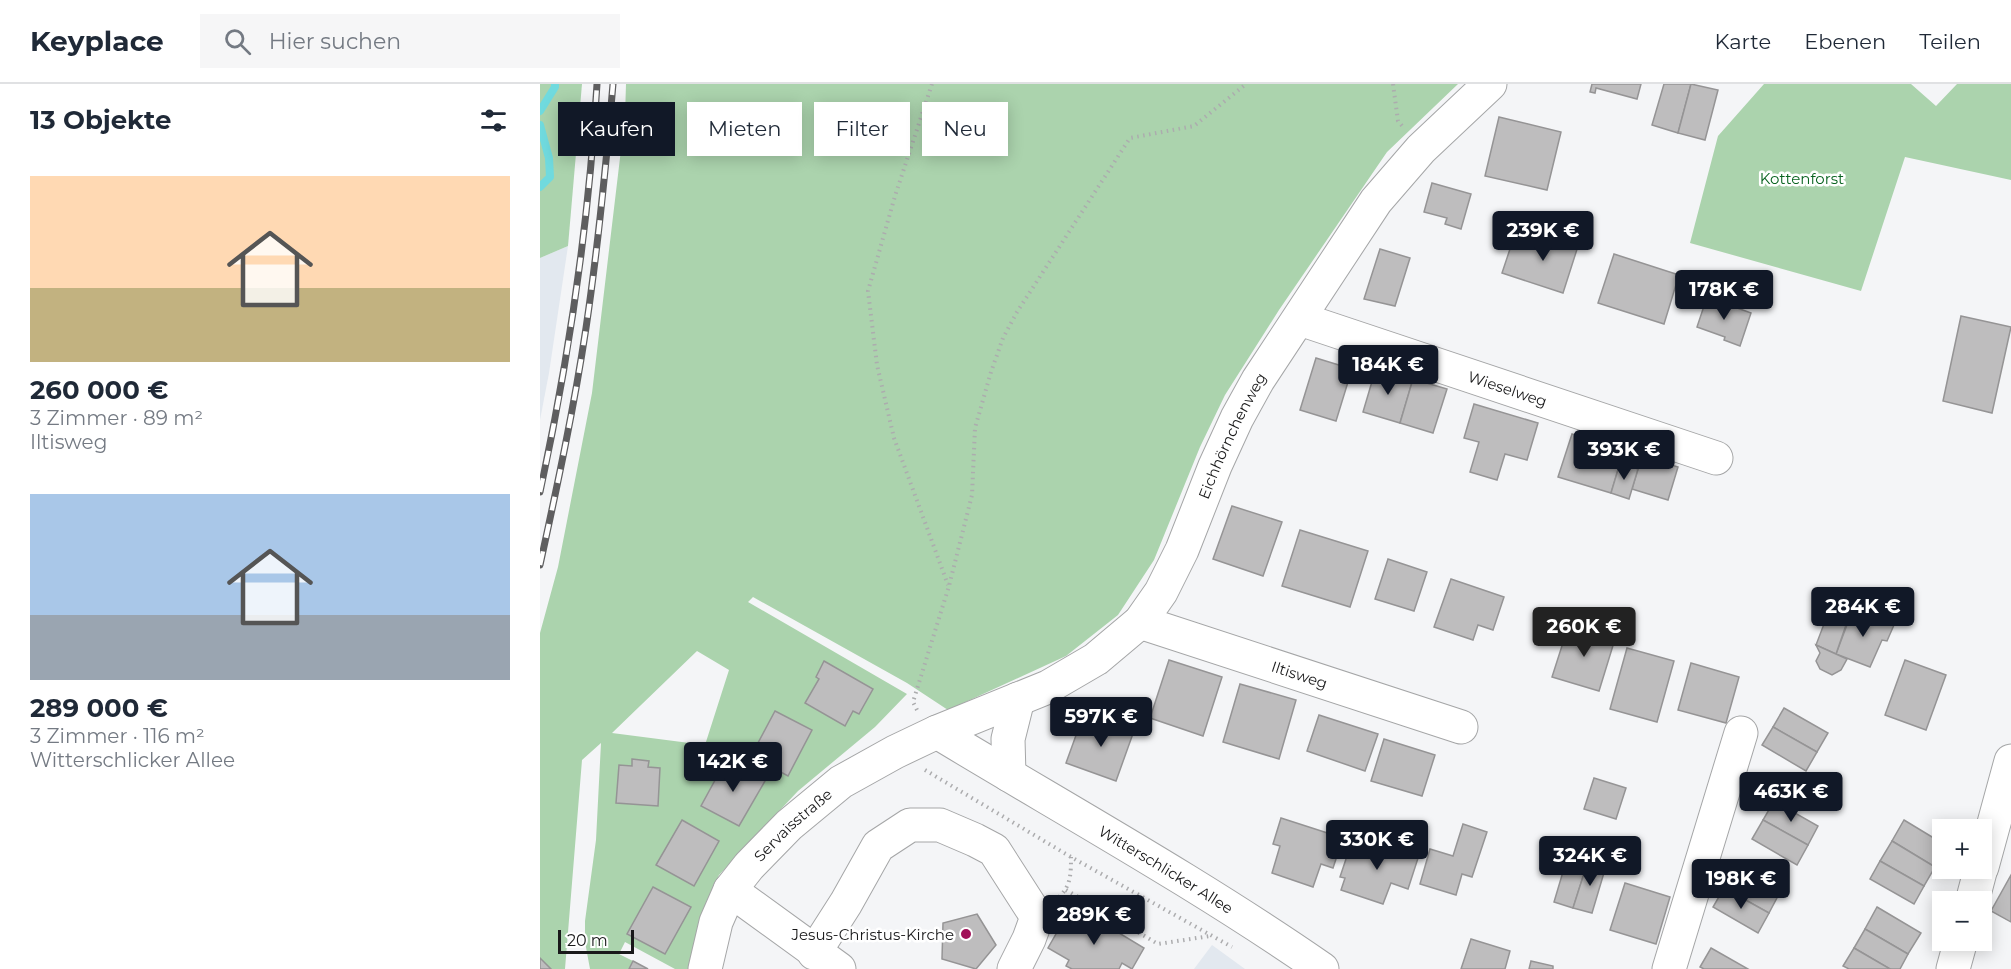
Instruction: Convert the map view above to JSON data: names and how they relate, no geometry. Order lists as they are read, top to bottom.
{
  "streets": {
    "street": [
      "Wieselweg",
      "Eichhörnchenweg",
      "Iltisweg",
      "Servaisstraße",
      "Witterschlicker Allee"
    ]
  },
  "crossings": [
    ["Wieselweg", "Eichhörnchenweg"],
    ["Eichhörnchenweg", "Iltisweg"],
    ["Eichhörnchenweg", "Servaisstraße"],
    ["Eichhörnchenweg", "Witterschlicker Allee"],
    ["Servaisstraße", "Witterschlicker Allee"]
  ],
  "parks": ["Kottenforst"],
  "places": ["Jesus-Christus-Kirche"],
  "scale_bar": "20 m",
  "page": {
    "header": "Keyplace",
    "search": "Hier suchen",
    "nav": ["Karte", "Ebenen", "Teilen"],
    "heading": "13 Objekte",
    "chip": [
      "Kaufen",
      "Mieten",
      "Filter",
      "Neu"
    ],
    "list": [
      {
        "name": "260 000 €",
        "note": "3 Zimmer · 89 m² · Iltisweg"
      },
      {
        "name": "289 000 €",
        "note": "3 Zimmer · 116 m² · Witterschlicker Allee"
      }
    ],
    "price": [
      "239K €",
      "178K €",
      "184K €",
      "393K €",
      "284K €",
      "260K €",
      "597K €",
      "142K €",
      "463K €",
      "330K €",
      "324K €",
      "198K €",
      "289K €"
    ],
    "map_buttons": ["+", "−"],
    "scale": "20 m"
  }
}
